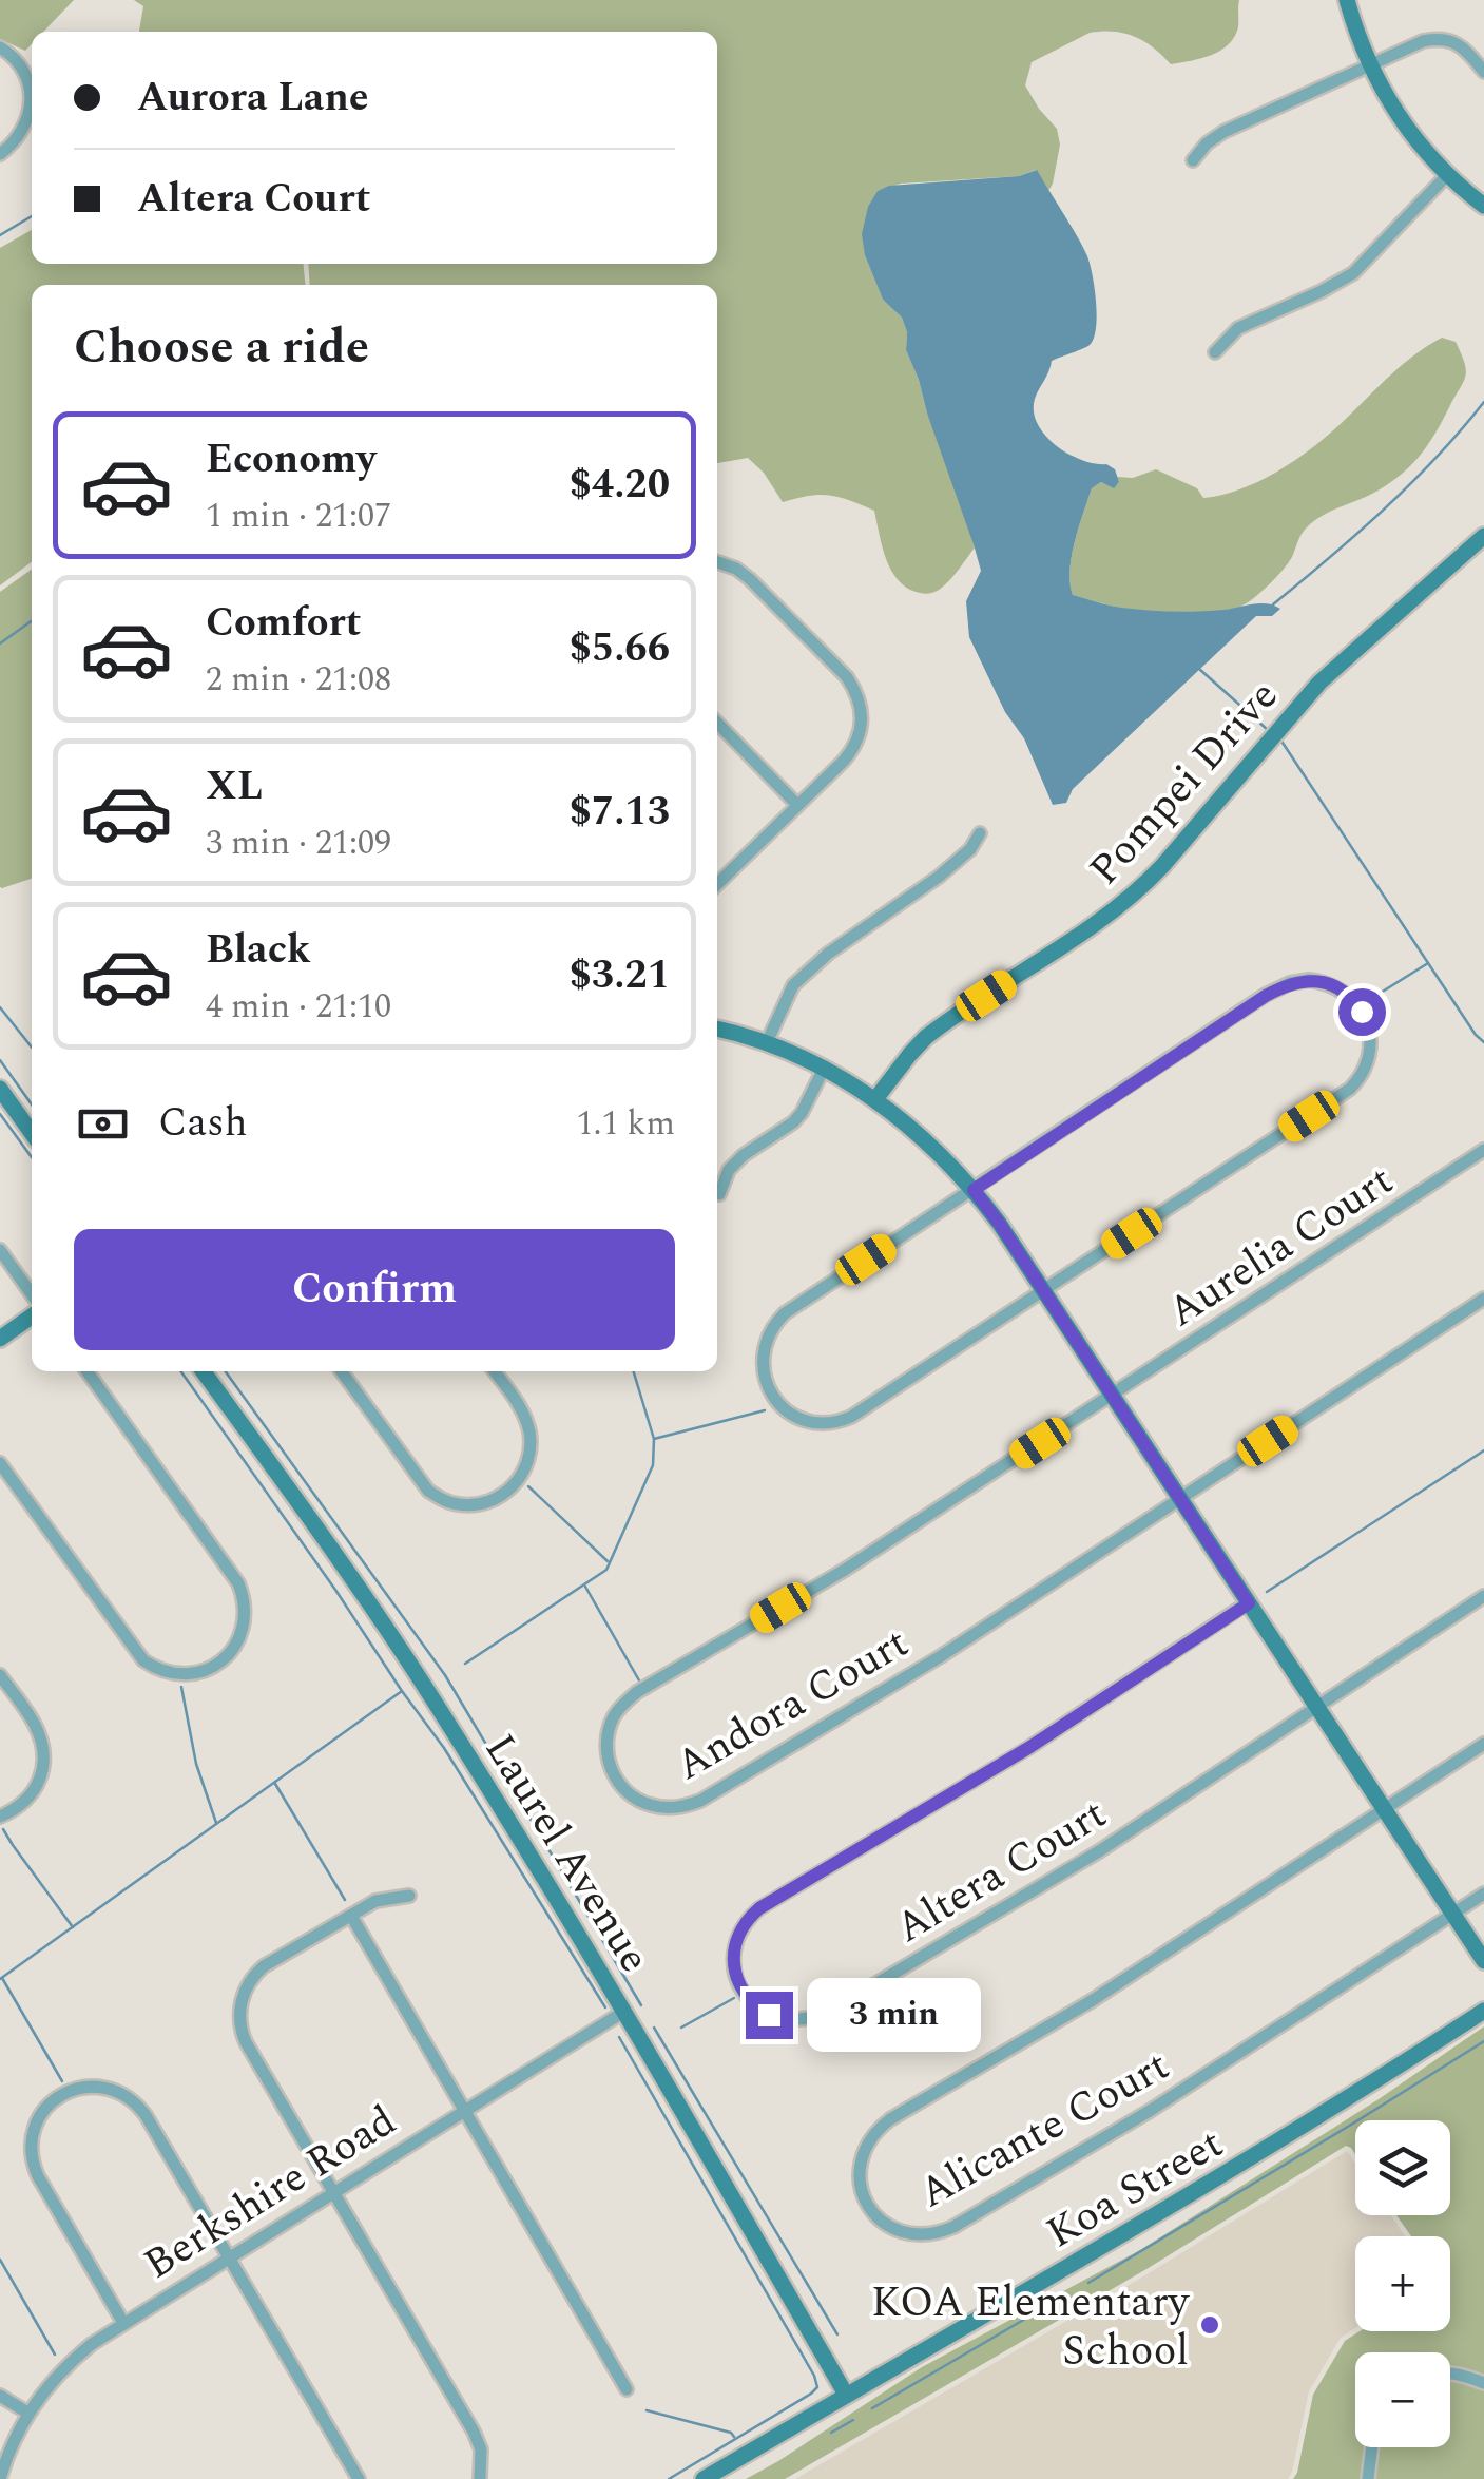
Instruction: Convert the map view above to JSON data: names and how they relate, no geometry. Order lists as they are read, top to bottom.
{
  "streets": {
    "street": [
      "Pompei Drive",
      "Aurelia Court",
      "Andora Court",
      "Laurel Avenue",
      "Altera Court",
      "Alicante Court",
      "Koa Street",
      "Berkshire Road"
    ]
  },
  "crossings": [
    ["Aurelia Court", "Andora Court"],
    ["Laurel Avenue", "Koa Street"],
    ["Laurel Avenue", "Berkshire Road"]
  ],
  "places": ["KOA Elementary School"],
  "page": {
    "banner": ["Aurora Lane", "Altera Court"],
    "heading": "Choose a ride",
    "list": [
      {
        "name": "Economy",
        "note": "1 min · 21:07",
        "value": "$4.20"
      },
      {
        "name": "Comfort",
        "note": "2 min · 21:08",
        "value": "$5.66"
      },
      {
        "name": "XL",
        "note": "3 min · 21:09",
        "value": "$7.13"
      },
      {
        "name": "Black",
        "note": "4 min · 21:10",
        "value": "$3.21"
      }
    ],
    "pay": ["Cash", "1.1 km"],
    "buttons": "Confirm",
    "bubble": "3 min",
    "map_buttons": ["+", "−"]
  }
}
